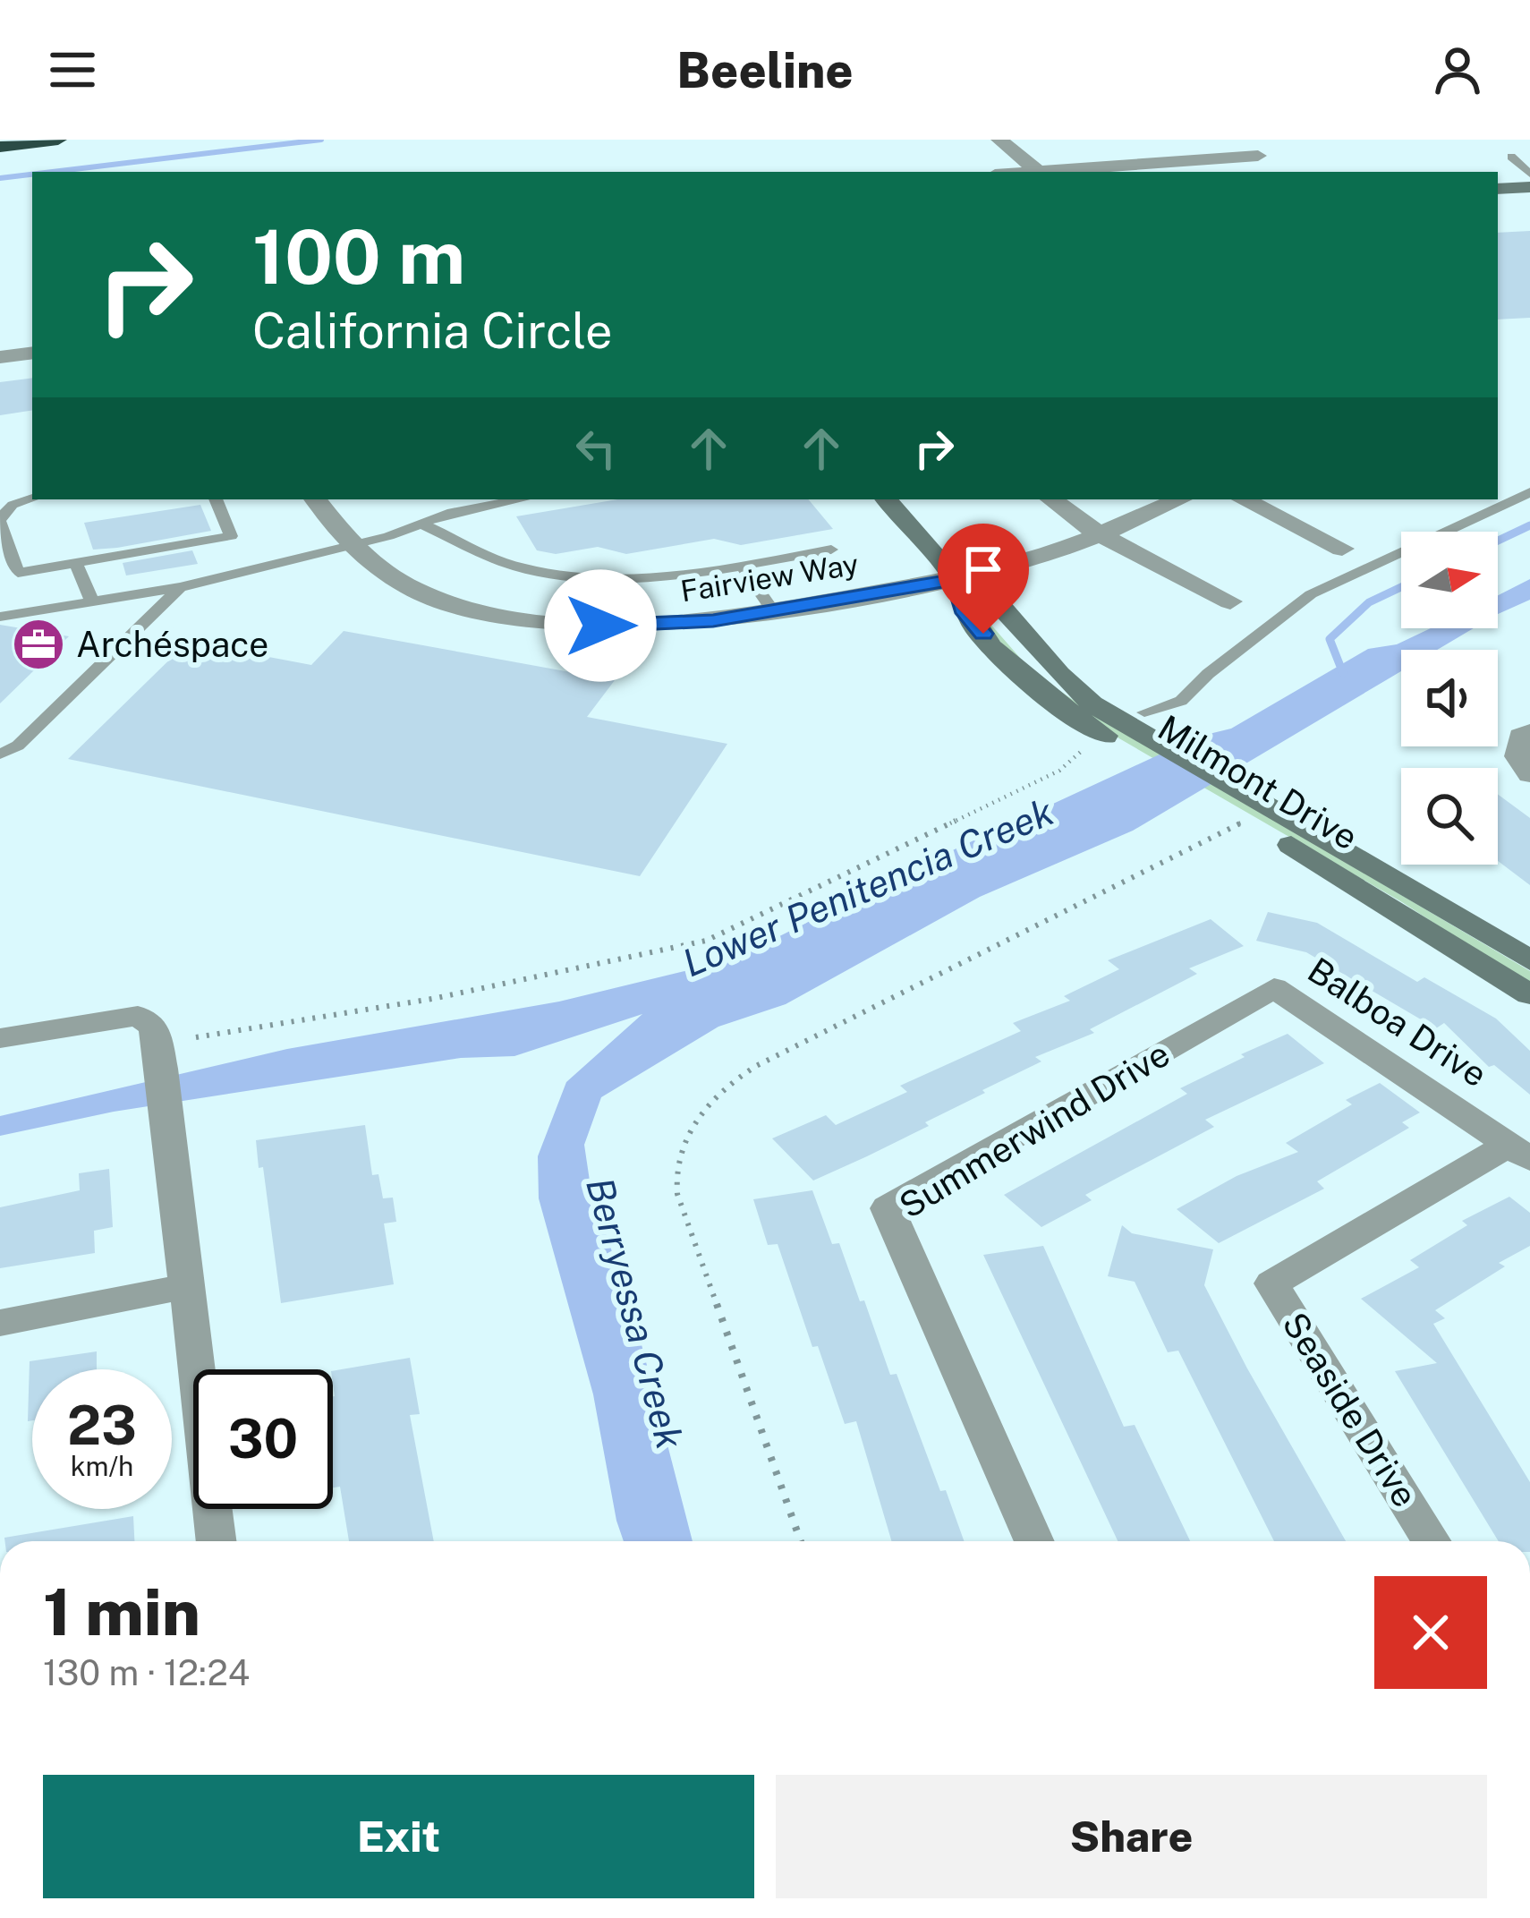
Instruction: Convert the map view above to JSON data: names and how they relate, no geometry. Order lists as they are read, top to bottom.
{
  "streets": {
    "street": [
      "Fairview Way",
      "Milmont Drive",
      "Balboa Drive",
      "Summerwind Drive",
      "Seaside Drive"
    ]
  },
  "crossings": [
    ["Fairview Way", "Milmont Drive"],
    ["Balboa Drive", "Summerwind Drive"],
    ["Balboa Drive", "Seaside Drive"]
  ],
  "water": ["Lower Penitencia Creek", "Berryessa Creek"],
  "places": {
    "office": ["Archéspace"]
  },
  "north": "right",
  "page": {
    "header": "Beeline",
    "turn": ["100 m", "California Circle"],
    "speed": "23 km/h",
    "limit": "30",
    "heading": ["1 min", "130 m · 12:24"],
    "buttons": ["Exit", "Share"]
  }
}
